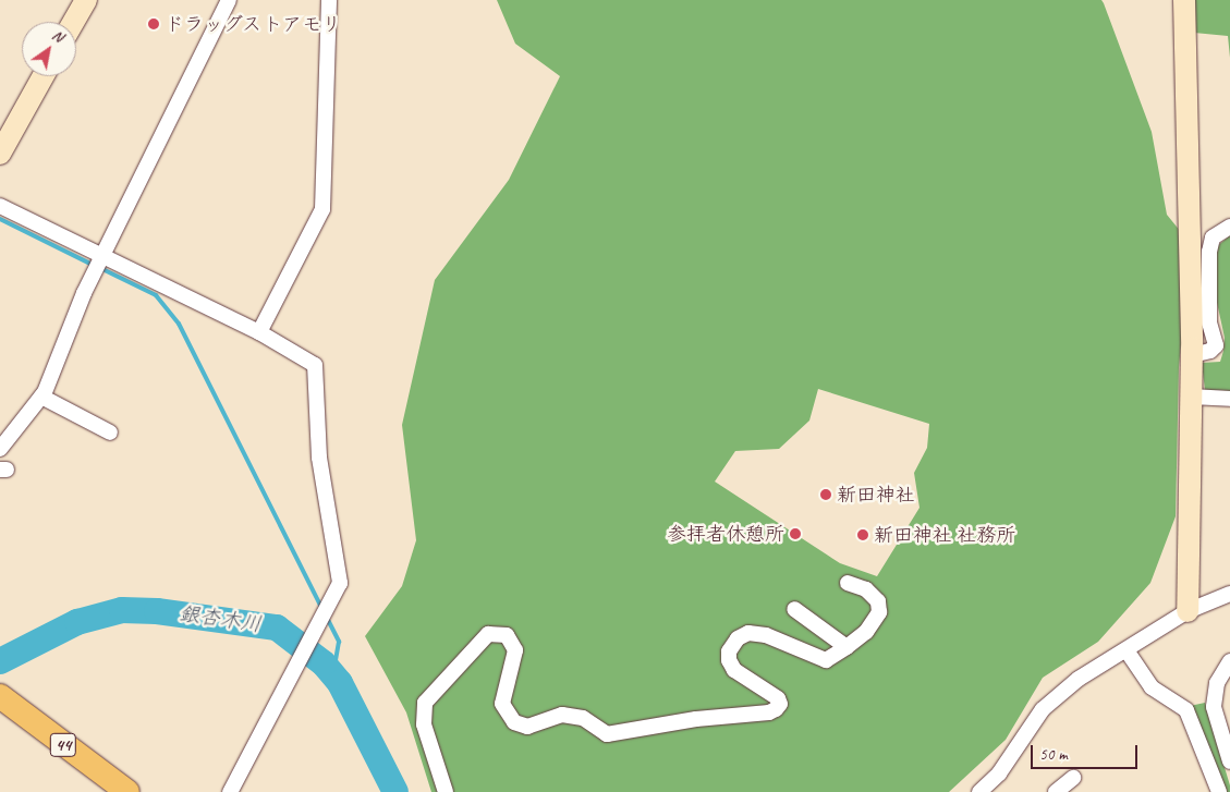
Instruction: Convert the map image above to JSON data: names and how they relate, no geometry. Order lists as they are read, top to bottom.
{
  "streets": {
    "main road": ["44"]
  },
  "water": ["銀杏木川"],
  "places": [
    "ドラッグストアモリ",
    "新田神社",
    "参拝者休憩所",
    "新田神社 社務所"
  ],
  "scale_bar": "50 m",
  "north": "top right"
}
